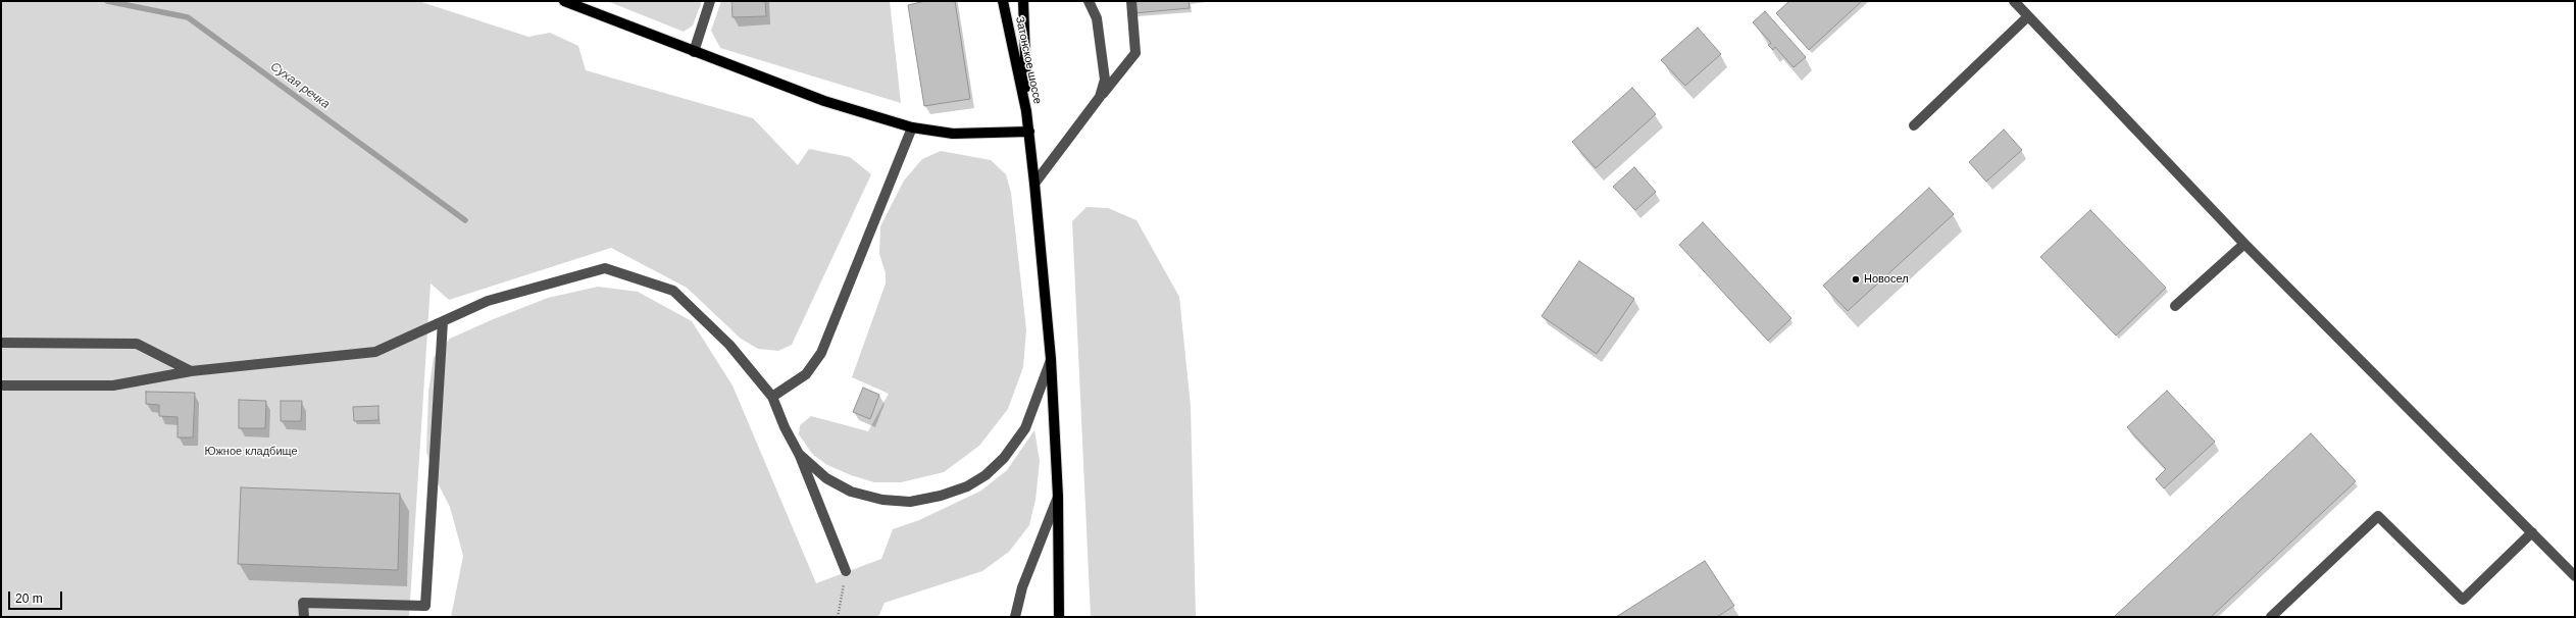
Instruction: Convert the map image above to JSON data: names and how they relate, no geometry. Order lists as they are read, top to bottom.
{
  "streets": {
    "main road": ["Затонское шоссе"]
  },
  "water": ["Сухая речка"],
  "parks": ["Южное кладбище"],
  "places": ["Новосел"],
  "scale_bar": "20 m"
}
